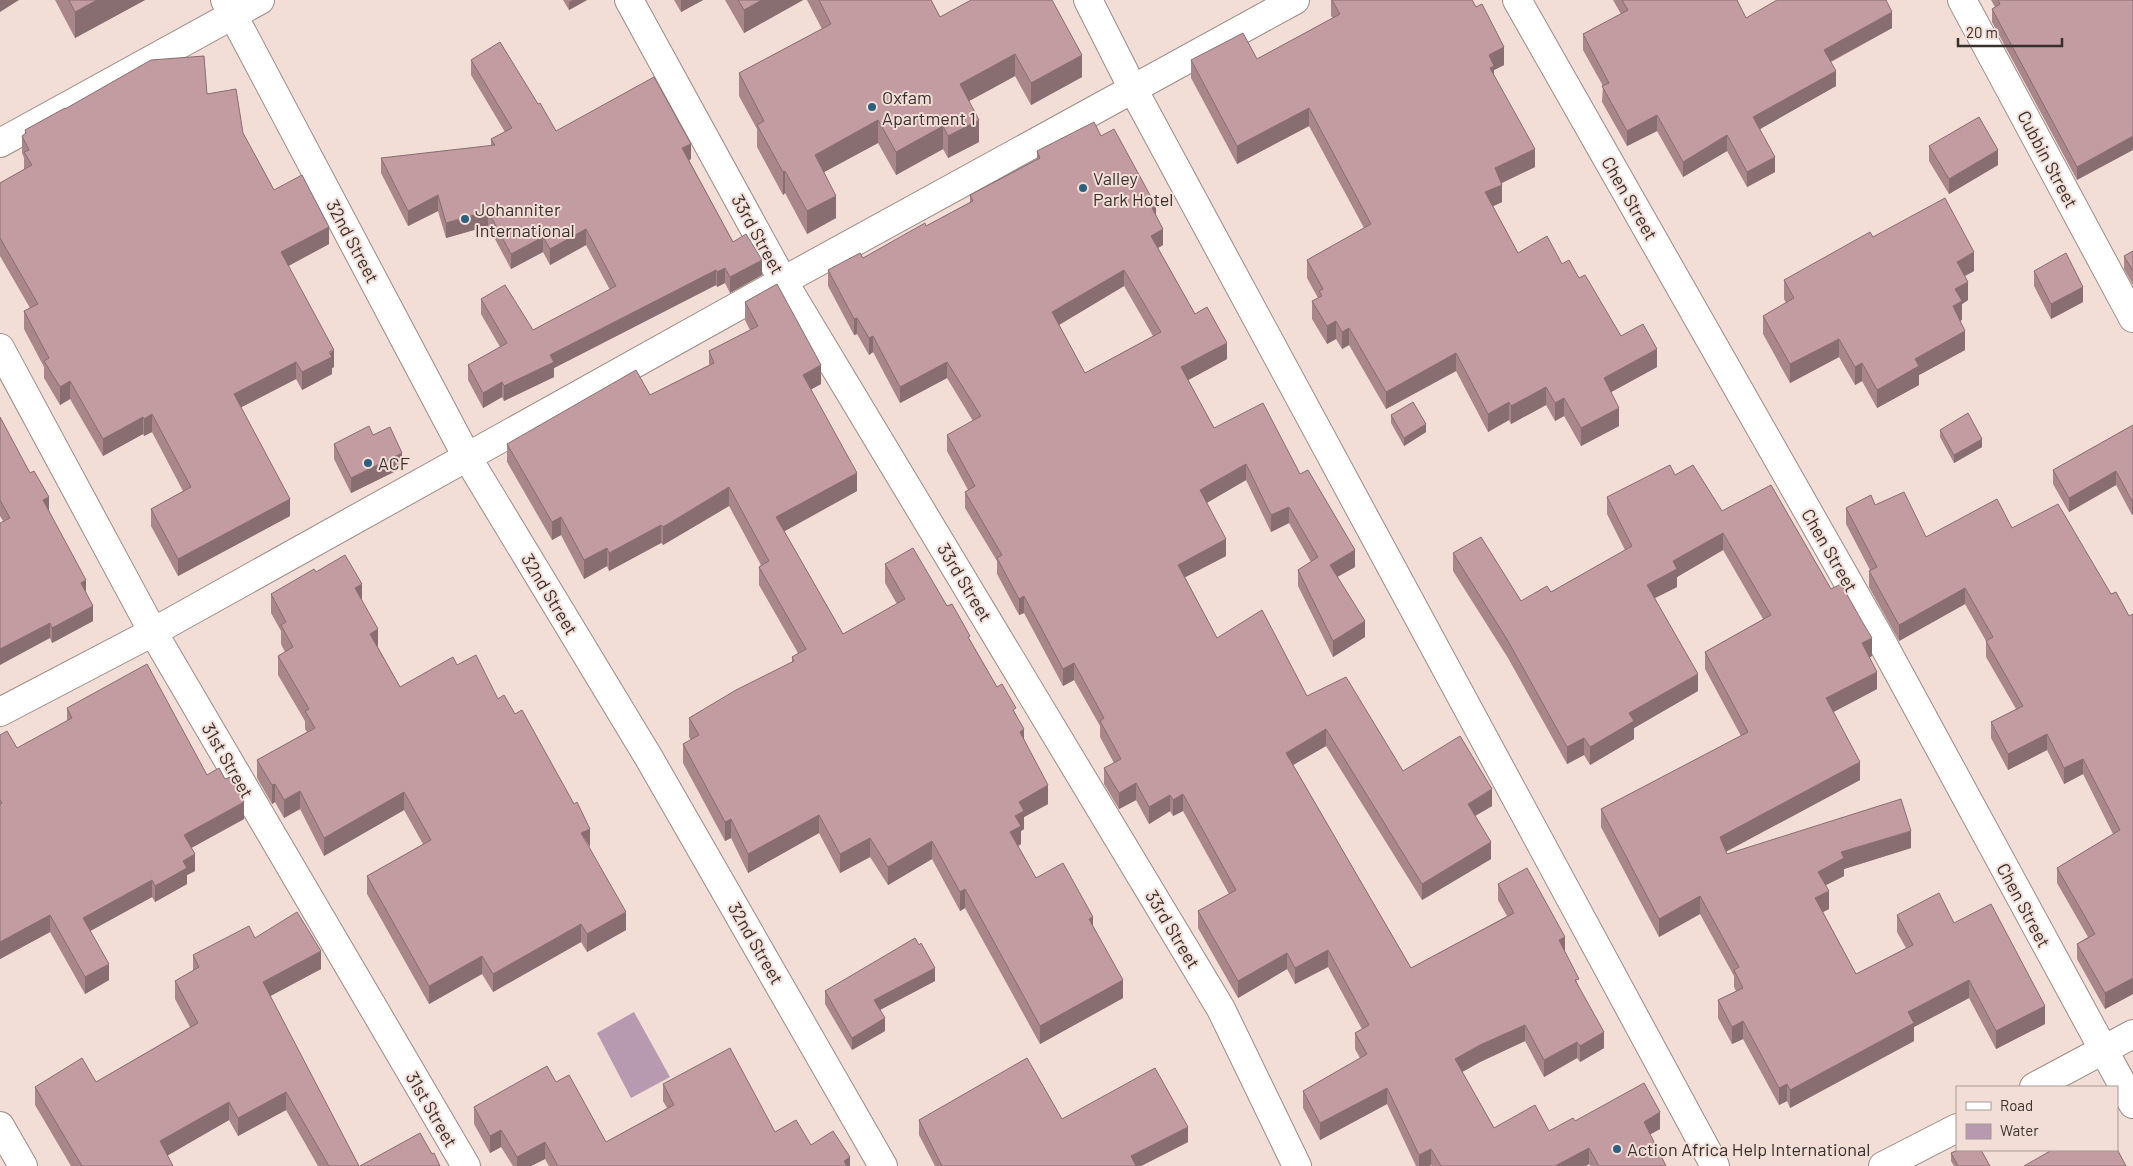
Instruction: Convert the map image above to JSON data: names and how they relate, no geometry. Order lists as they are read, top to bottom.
{
  "streets": {
    "street": [
      "Cubbin Street",
      "Chen Street",
      "33rd Street",
      "32nd Street",
      "31st Street"
    ]
  },
  "places": [
    "Oxfam Apartment 1",
    "Valley Park Hotel",
    "Johanniter International",
    "ACF",
    "Action Africa Help International"
  ],
  "legend": ["Road", "Water"],
  "scale_bar": "20 m"
}
